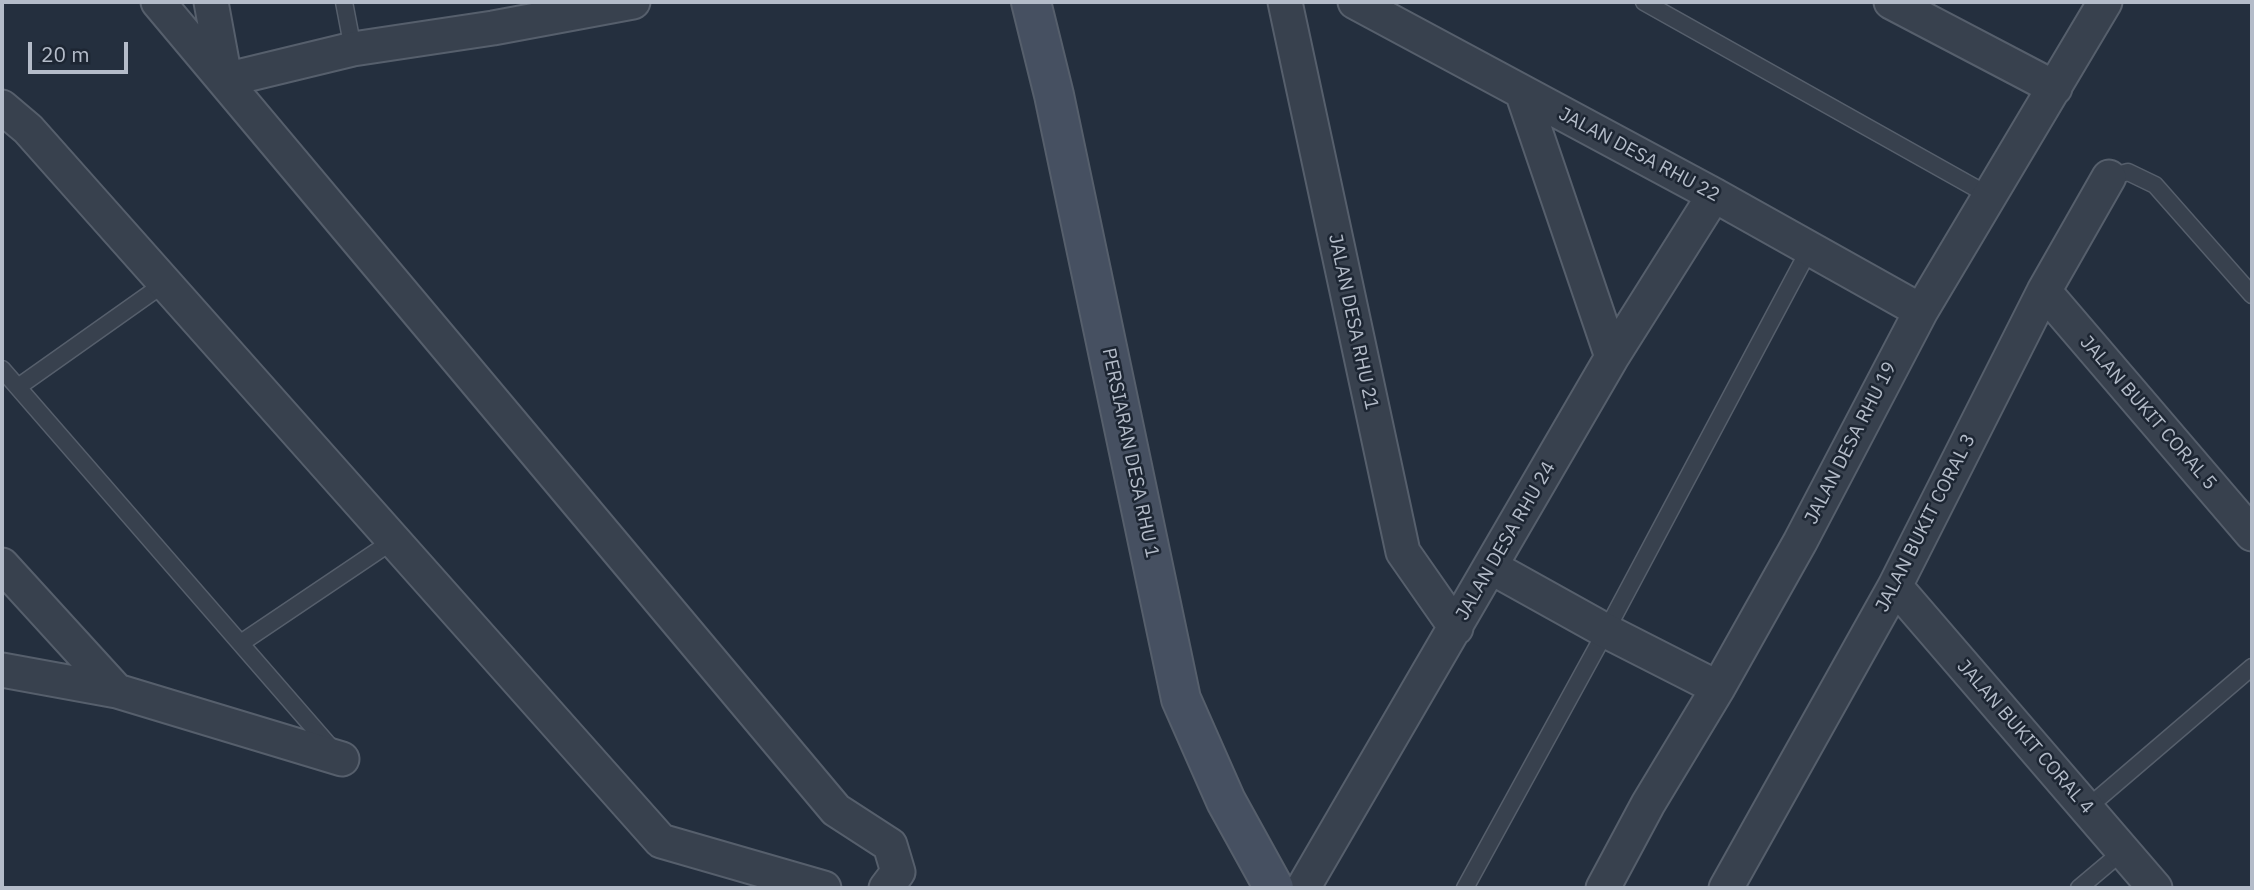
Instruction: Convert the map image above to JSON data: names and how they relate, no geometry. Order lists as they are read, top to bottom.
{
  "streets": {
    "street": [
      "JALAN DESA RHU 22",
      "JALAN DESA RHU 21",
      "JALAN BUKIT CORAL 5",
      "JALAN DESA RHU 19",
      "PERSIARAN DESA RHU 1",
      "JALAN BUKIT CORAL 3",
      "JALAN DESA RHU 24",
      "JALAN BUKIT CORAL 4"
    ]
  },
  "crossings": [
    ["JALAN DESA RHU 22", "JALAN DESA RHU 19"],
    ["JALAN DESA RHU 22", "JALAN DESA RHU 24"],
    ["JALAN DESA RHU 21", "JALAN DESA RHU 24"],
    ["JALAN BUKIT CORAL 5", "JALAN BUKIT CORAL 3"],
    ["JALAN BUKIT CORAL 3", "JALAN BUKIT CORAL 4"]
  ],
  "scale_bar": "20 m"
}
